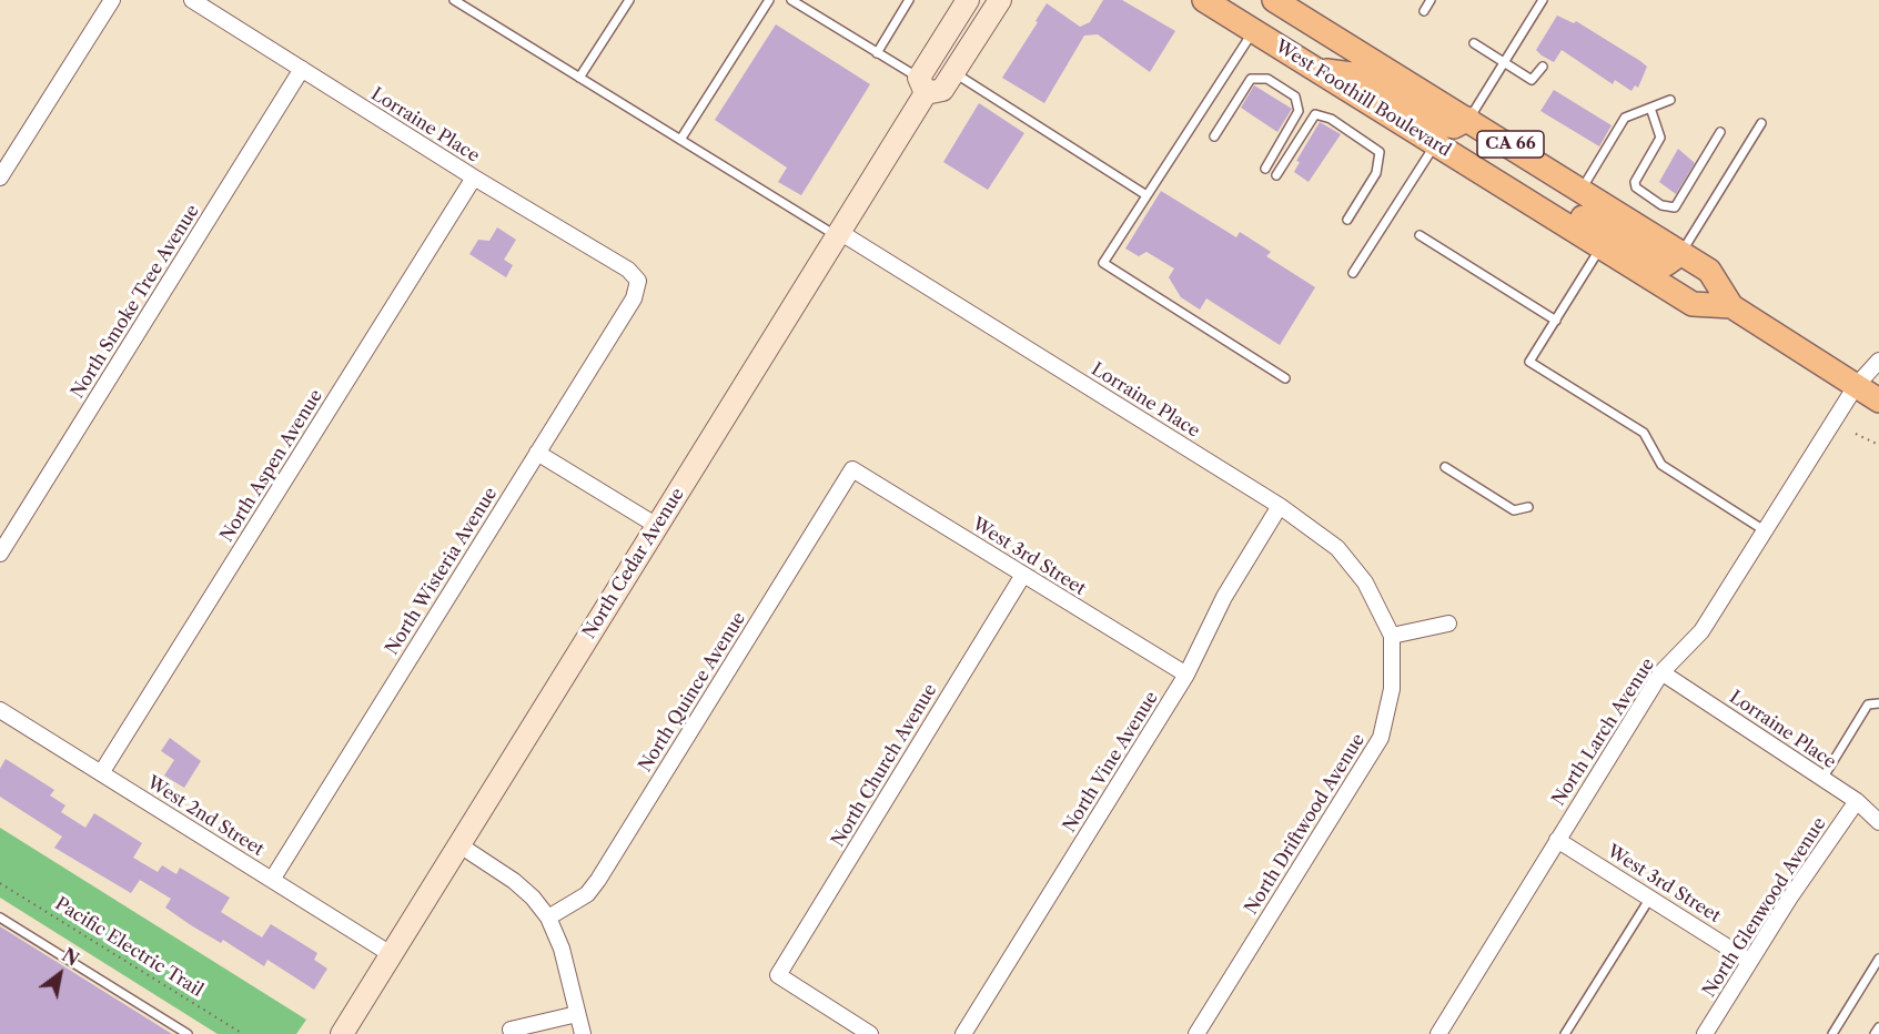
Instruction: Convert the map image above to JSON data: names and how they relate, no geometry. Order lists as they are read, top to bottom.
{
  "streets": {
    "main road": ["West Foothill Boulevard", "CA 66", "North Cedar Avenue"],
    "street": [
      "Lorraine Place",
      "North Smoke Tree Avenue",
      "North Aspen Avenue",
      "West 3rd Street",
      "North Wisteria Avenue",
      "North Quince Avenue",
      "North Larch Avenue",
      "North Vine Avenue",
      "North Church Avenue",
      "West 2nd Street",
      "North Driftwood Avenue",
      "North Glenwood Avenue"
    ],
    "path": ["Pacific Electric Trail"]
  },
  "crossings": [
    ["West Foothill Boulevard", "North Larch Avenue"],
    ["Lorraine Place", "North Smoke Tree Avenue"],
    ["Lorraine Place", "North Aspen Avenue"],
    ["Lorraine Place", "North Cedar Avenue"],
    ["Lorraine Place", "North Wisteria Avenue"],
    ["Lorraine Place", "North Larch Avenue"],
    ["Lorraine Place", "North Vine Avenue"],
    ["Lorraine Place", "North Driftwood Avenue"],
    ["Lorraine Place", "North Glenwood Avenue"],
    ["North Aspen Avenue", "West 2nd Street"],
    ["West 3rd Street", "North Quince Avenue"],
    ["West 3rd Street", "North Larch Avenue"],
    ["West 3rd Street", "North Vine Avenue"],
    ["West 3rd Street", "North Church Avenue"],
    ["West 3rd Street", "North Glenwood Avenue"],
    ["North Cedar Avenue", "West 2nd Street"],
    ["North Wisteria Avenue", "West 2nd Street"]
  ],
  "north": "top right"
}
